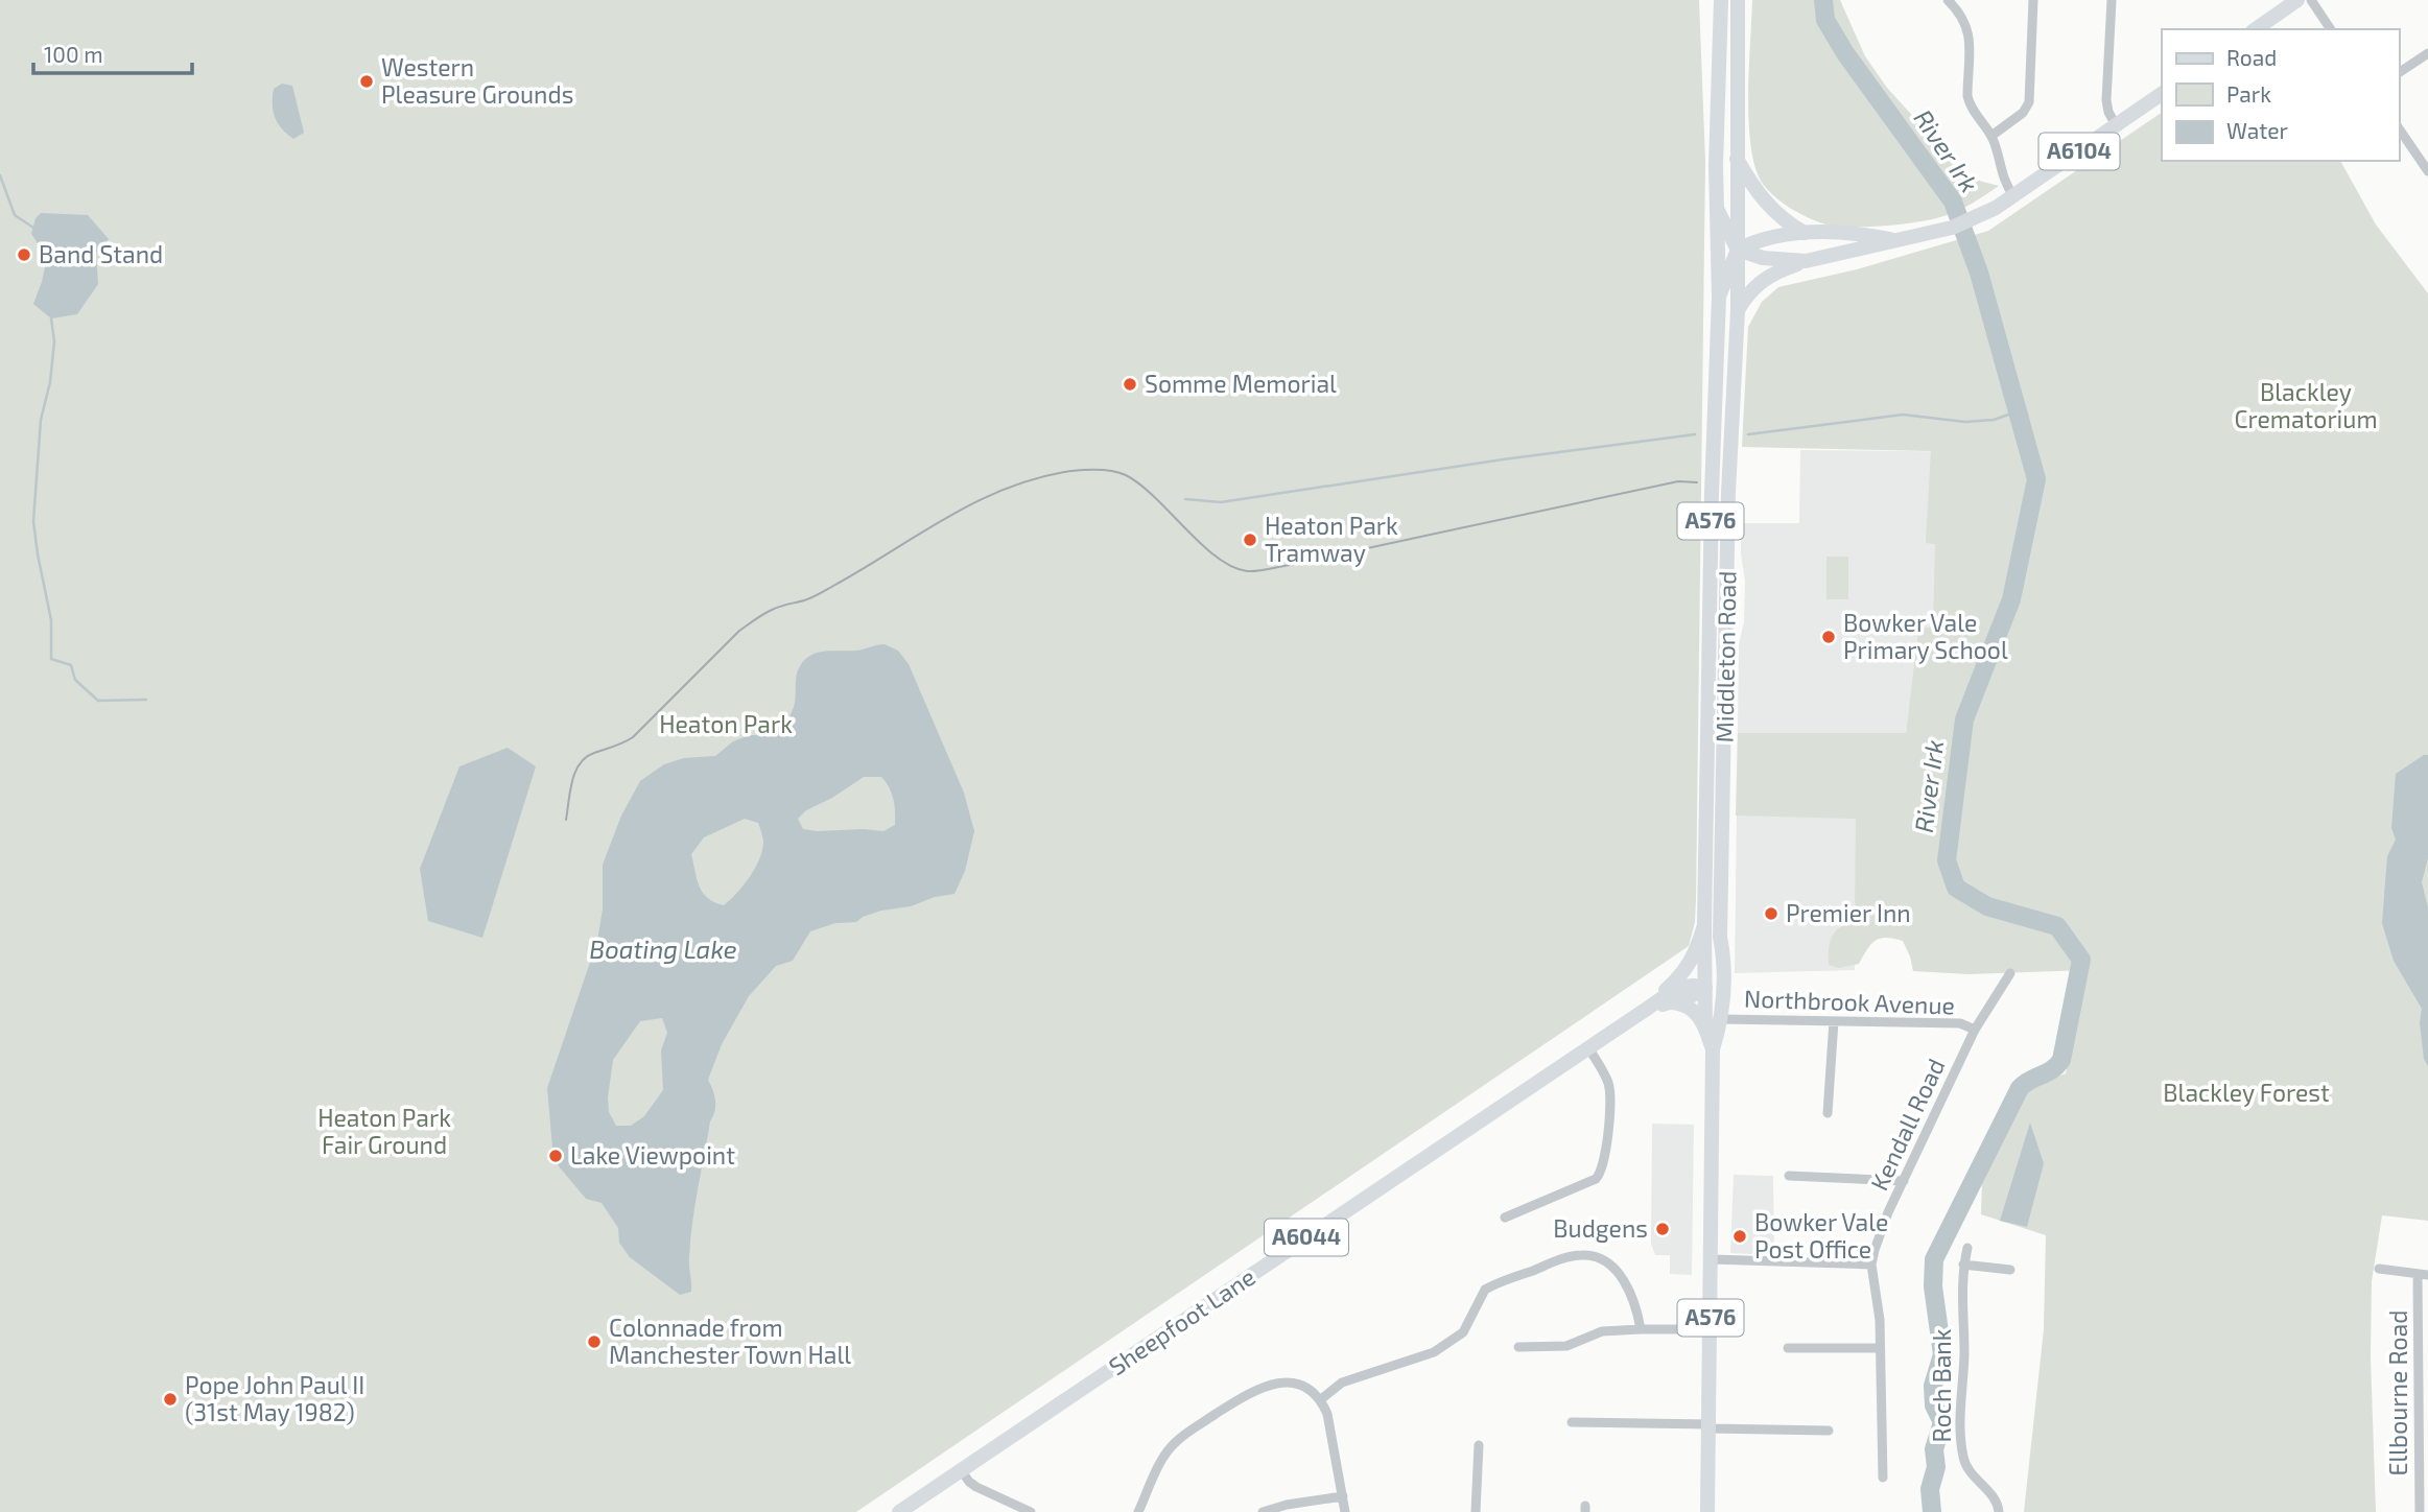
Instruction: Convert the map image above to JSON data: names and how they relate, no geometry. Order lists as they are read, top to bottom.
{
  "streets": {
    "main road": [
      "A6104",
      "A576",
      "Middleton Road",
      "A6044",
      "Sheepfoot Lane"
    ],
    "street": [
      "Northbrook Avenue",
      "Kendall Road",
      "Roch Bank",
      "Ellbourne Road"
    ]
  },
  "crossings": [
    ["A576", "Middleton Road"],
    ["A576", "Sheepfoot Lane"],
    ["Middleton Road", "Northbrook Avenue"],
    ["Middleton Road", "Sheepfoot Lane"],
    ["Northbrook Avenue", "Kendall Road"]
  ],
  "water": ["River Irk", "Boating Lake"],
  "parks": [
    "Blackley Crematorium",
    "Heaton Park",
    "Blackley Forest",
    "Heaton Park Fair Ground"
  ],
  "places": [
    "Western Pleasure Grounds",
    "Band Stand",
    "Somme Memorial",
    "Heaton Park Tramway",
    "Bowker Vale Primary School",
    "Premier Inn",
    "Lake Viewpoint",
    "Budgens",
    "Bowker Vale Post Office",
    "Colonnade from Manchester Town Hall",
    "Pope John Paul II (31st May 1982)"
  ],
  "legend": ["Road", "Park", "Water"],
  "scale_bar": "100 m"
}
